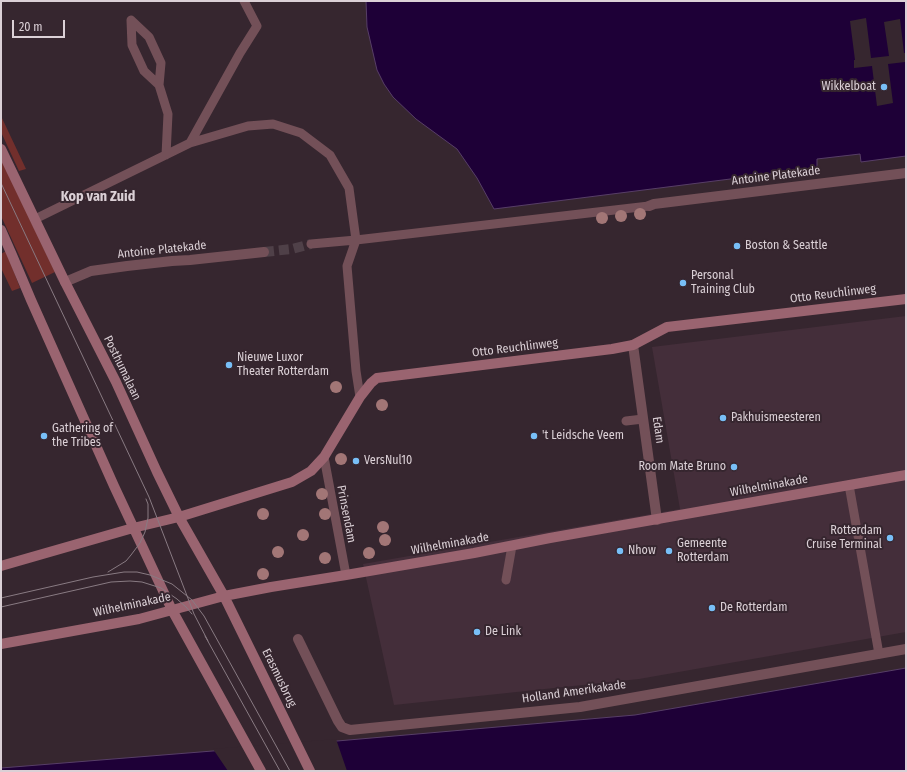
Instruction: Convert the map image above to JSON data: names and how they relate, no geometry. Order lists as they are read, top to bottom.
{
  "streets": {
    "main road": [
      "Otto Reuchlinweg",
      "Posthumalaan",
      "Wilhelminakade",
      "Erasmusbrug"
    ],
    "street": ["Antoine Platekade", "Edam", "Holland Amerikakade"],
    "lane": ["Prinsendam"]
  },
  "crossings": [
    ["Antoine Platekade", "Posthumalaan"],
    ["Otto Reuchlinweg", "Posthumalaan"],
    ["Otto Reuchlinweg", "Edam"],
    ["Otto Reuchlinweg", "Prinsendam"],
    ["Posthumalaan", "Wilhelminakade"],
    ["Posthumalaan", "Erasmusbrug"],
    ["Edam", "Wilhelminakade"],
    ["Wilhelminakade", "Prinsendam"],
    ["Wilhelminakade", "Erasmusbrug"]
  ],
  "districts": ["Kop van Zuid"],
  "places": [
    "Wikkelboat",
    "Boston & Seattle",
    "Personal Training Club",
    "Nieuwe Luxor Theater Rotterdam",
    "Pakhuismeesteren",
    "Gathering of the Tribes",
    "'t Leidsche Veem",
    "VersNul10",
    "Room Mate Bruno",
    "Rotterdam Cruise Terminal",
    "Nhow",
    "Gemeente Rotterdam",
    "De Rotterdam",
    "De Link"
  ],
  "scale_bar": "20 m"
}
